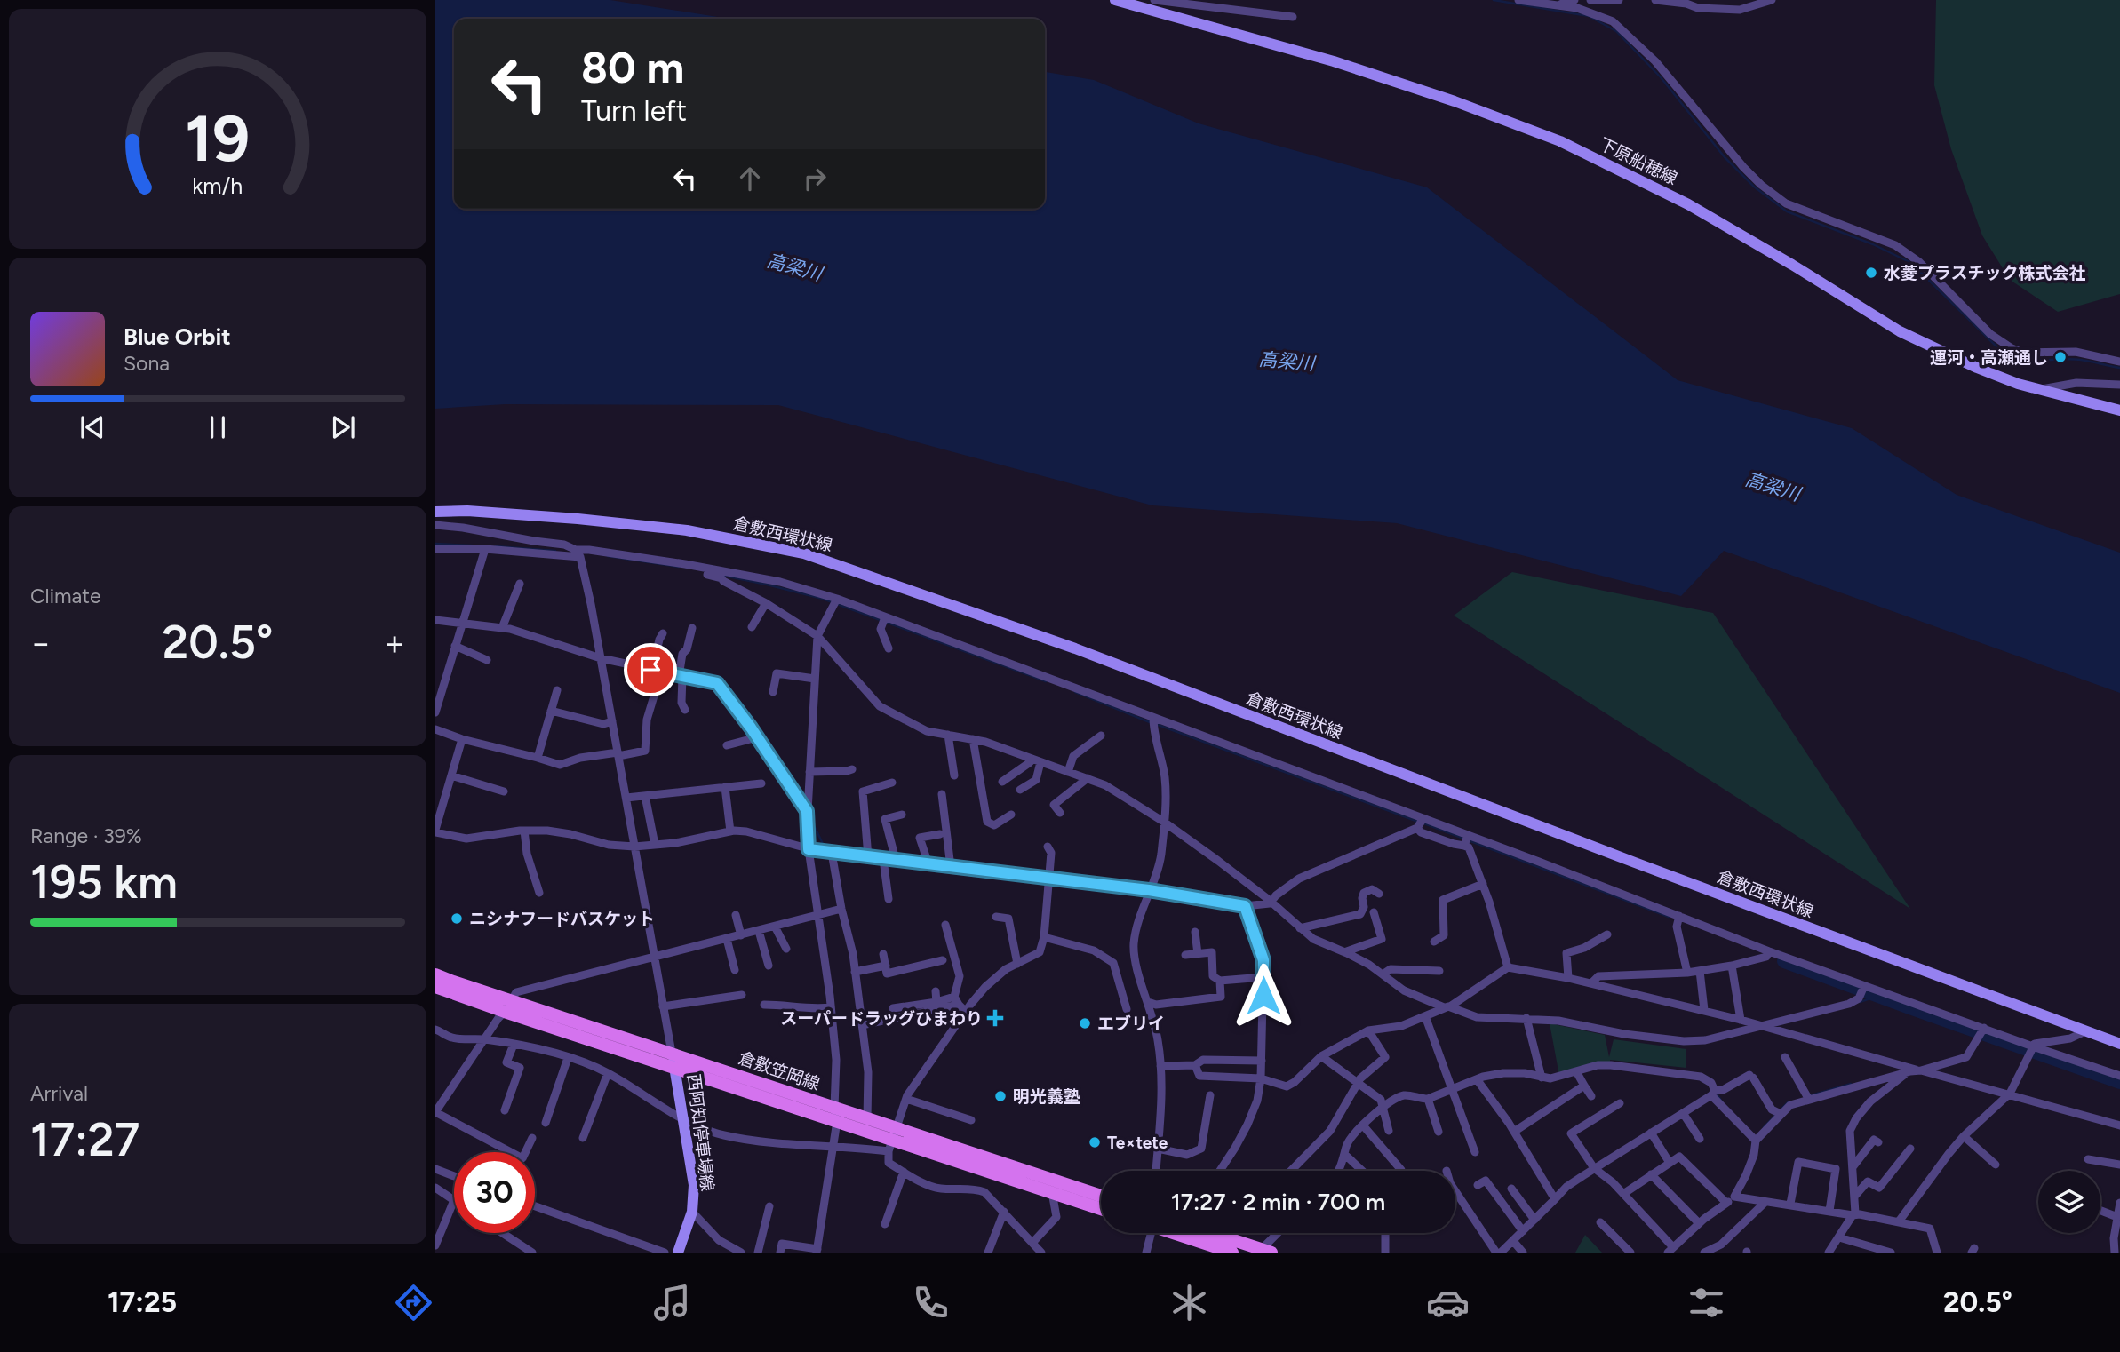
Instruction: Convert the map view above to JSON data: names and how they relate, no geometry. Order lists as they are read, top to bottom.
{
  "streets": {
    "main road": [
      "下原船穂線",
      "倉敷西環状線",
      "倉敷笠岡線",
      "西阿知停車場線"
    ]
  },
  "crossings": [
    ["倉敷笠岡線", "西阿知停車場線"]
  ],
  "water": ["高梁川"],
  "places": {
    "other": [
      "水菱プラスチック株式会社",
      "運河・高瀬通し",
      "ニシナフードバスケット",
      "エブリイ",
      "明光義塾",
      "Te×tete"
    ],
    "health": ["スーパードラッグひまわり"]
  },
  "page": {
    "turn": ["80 m", "Turn left"],
    "song": ["Blue Orbit", "Sona"],
    "tile": [
      "Climate",
      ["Range · 39%", "195 km"],
      ["Arrival", "17:27"]
    ],
    "heat": ["−", "20.5°", "+"],
    "limit": "30",
    "trip": "17:27 · 2 min · 700 m",
    "tabs": ["17:25", "20.5°"],
    "gauge": ["19", "km/h"]
  }
}
